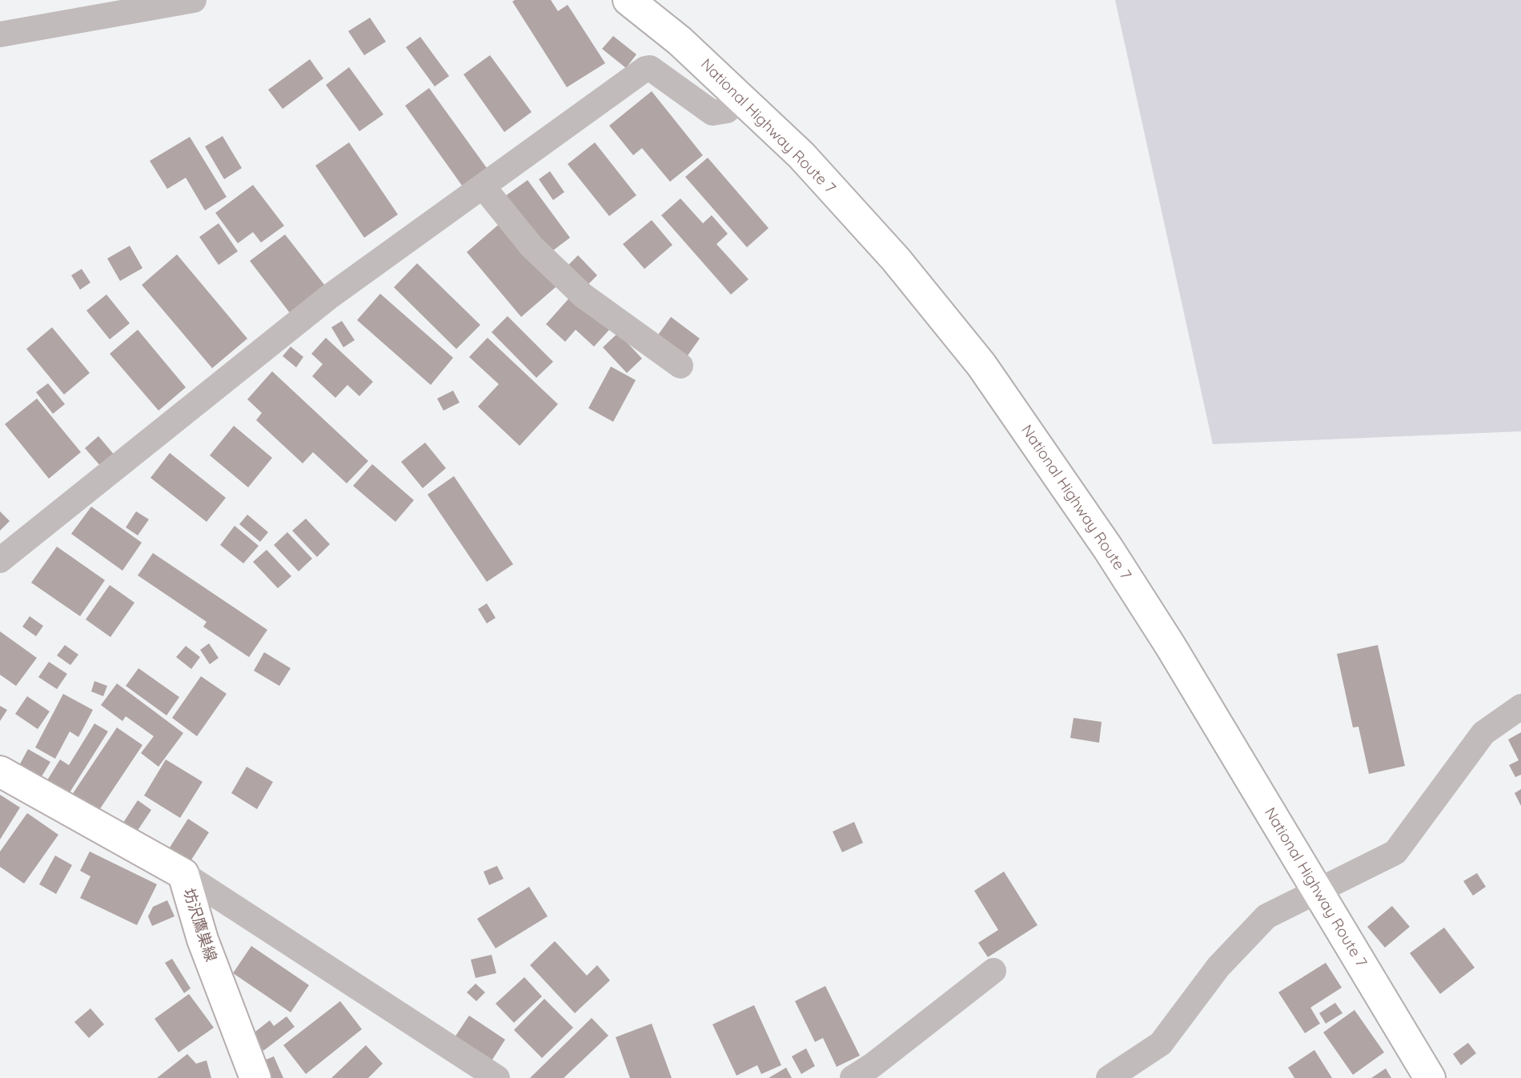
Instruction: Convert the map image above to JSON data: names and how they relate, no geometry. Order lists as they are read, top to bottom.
{
  "streets": {
    "main road": ["National Highway Route 7", "坊沢鷹巣線"]
  }
}
